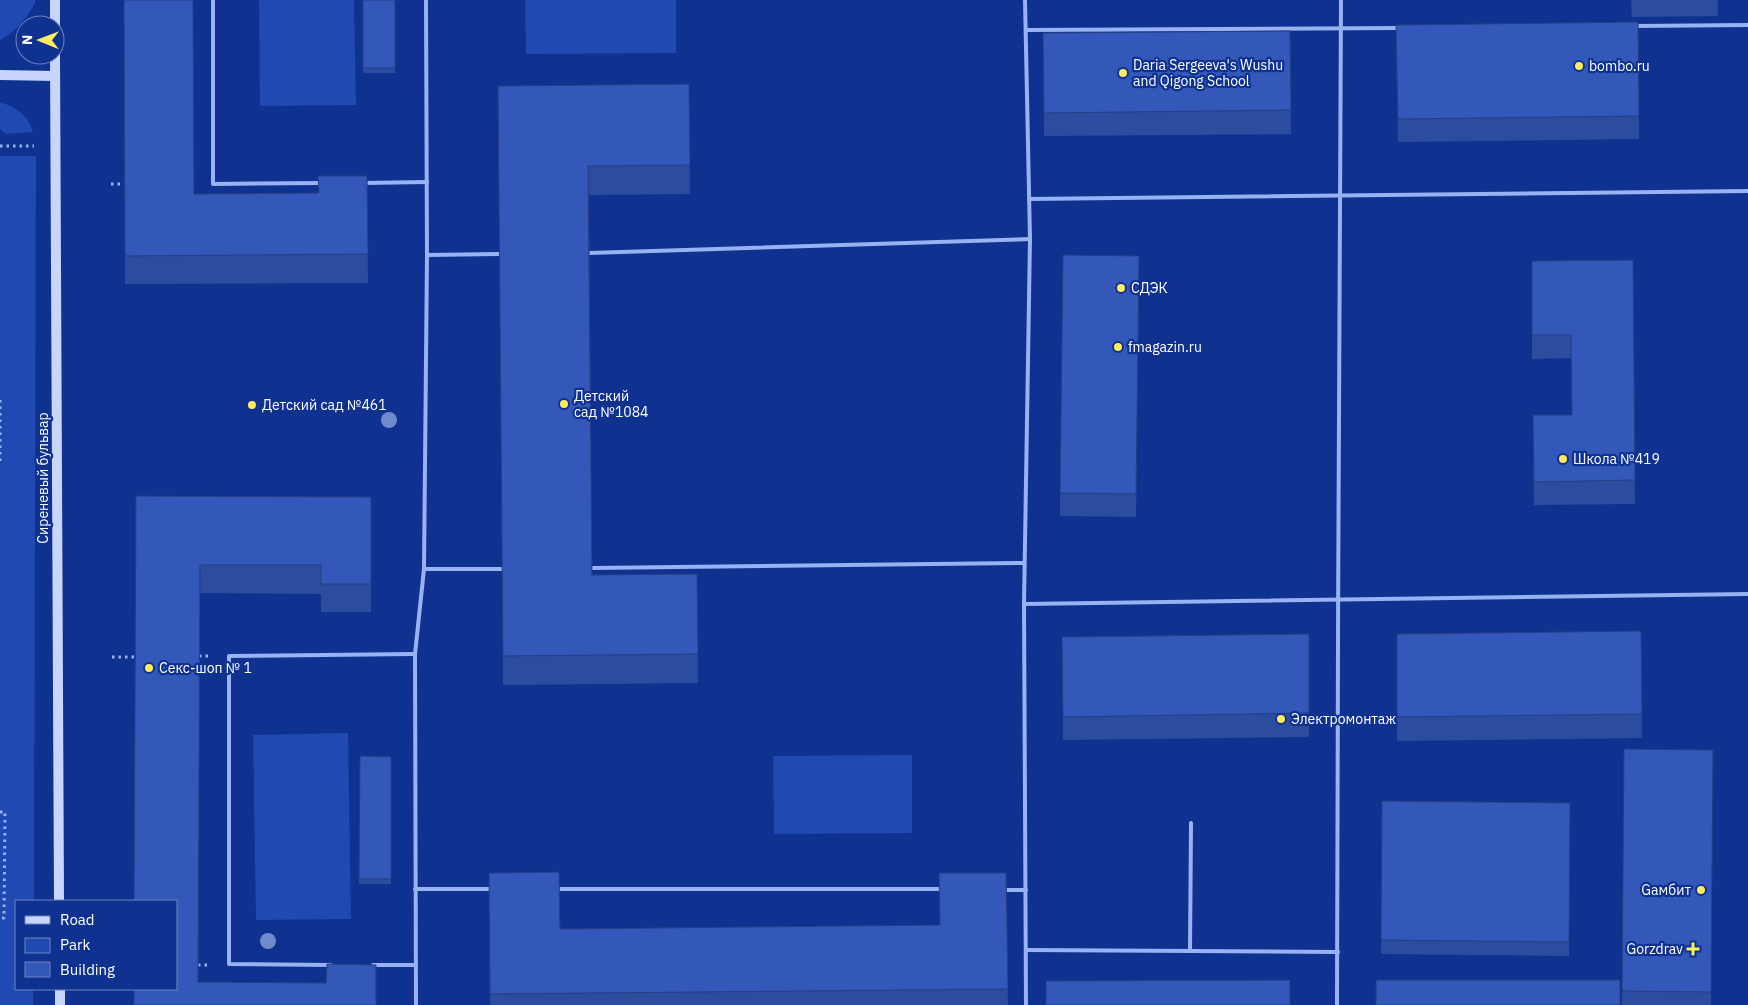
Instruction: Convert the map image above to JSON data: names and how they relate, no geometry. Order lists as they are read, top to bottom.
{
  "streets": {
    "main road": ["Сиреневый бульвар"]
  },
  "places": {
    "other": [
      "bombo.ru",
      "Daria Sergeeva's Wushu and Qigong School",
      "СДЭК",
      "fmagazin.ru",
      "Детский сад №1084",
      "Детский сад №461",
      "Школа №419",
      "Секс-шоп № 1",
      "Электромонтаж",
      "Gамбит"
    ],
    "health": ["Gorzdrav"]
  },
  "legend": ["Road", "Park", "Building"],
  "north": "left"
}
